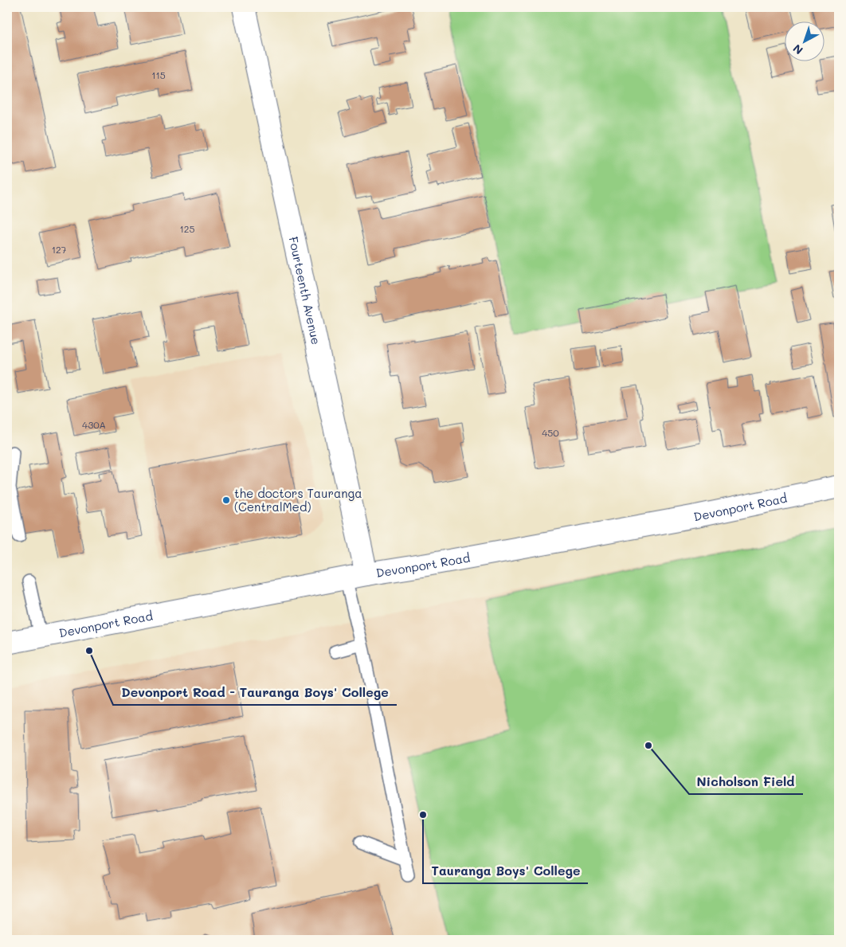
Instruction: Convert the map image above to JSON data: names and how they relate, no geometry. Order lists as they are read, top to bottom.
{
  "streets": {
    "street": ["Fourteenth Avenue", "Devonport Road"]
  },
  "crossings": [
    ["Fourteenth Avenue", "Devonport Road"]
  ],
  "places": [
    "the doctors Tauranga (CentralMed)",
    "Devonport Road - Tauranga Boys' College",
    "Nicholson Field",
    "Tauranga Boys' College"
  ],
  "house_numbers": [
    "115",
    "125",
    "127",
    "430A",
    "450"
  ],
  "north": "bottom left"
}
